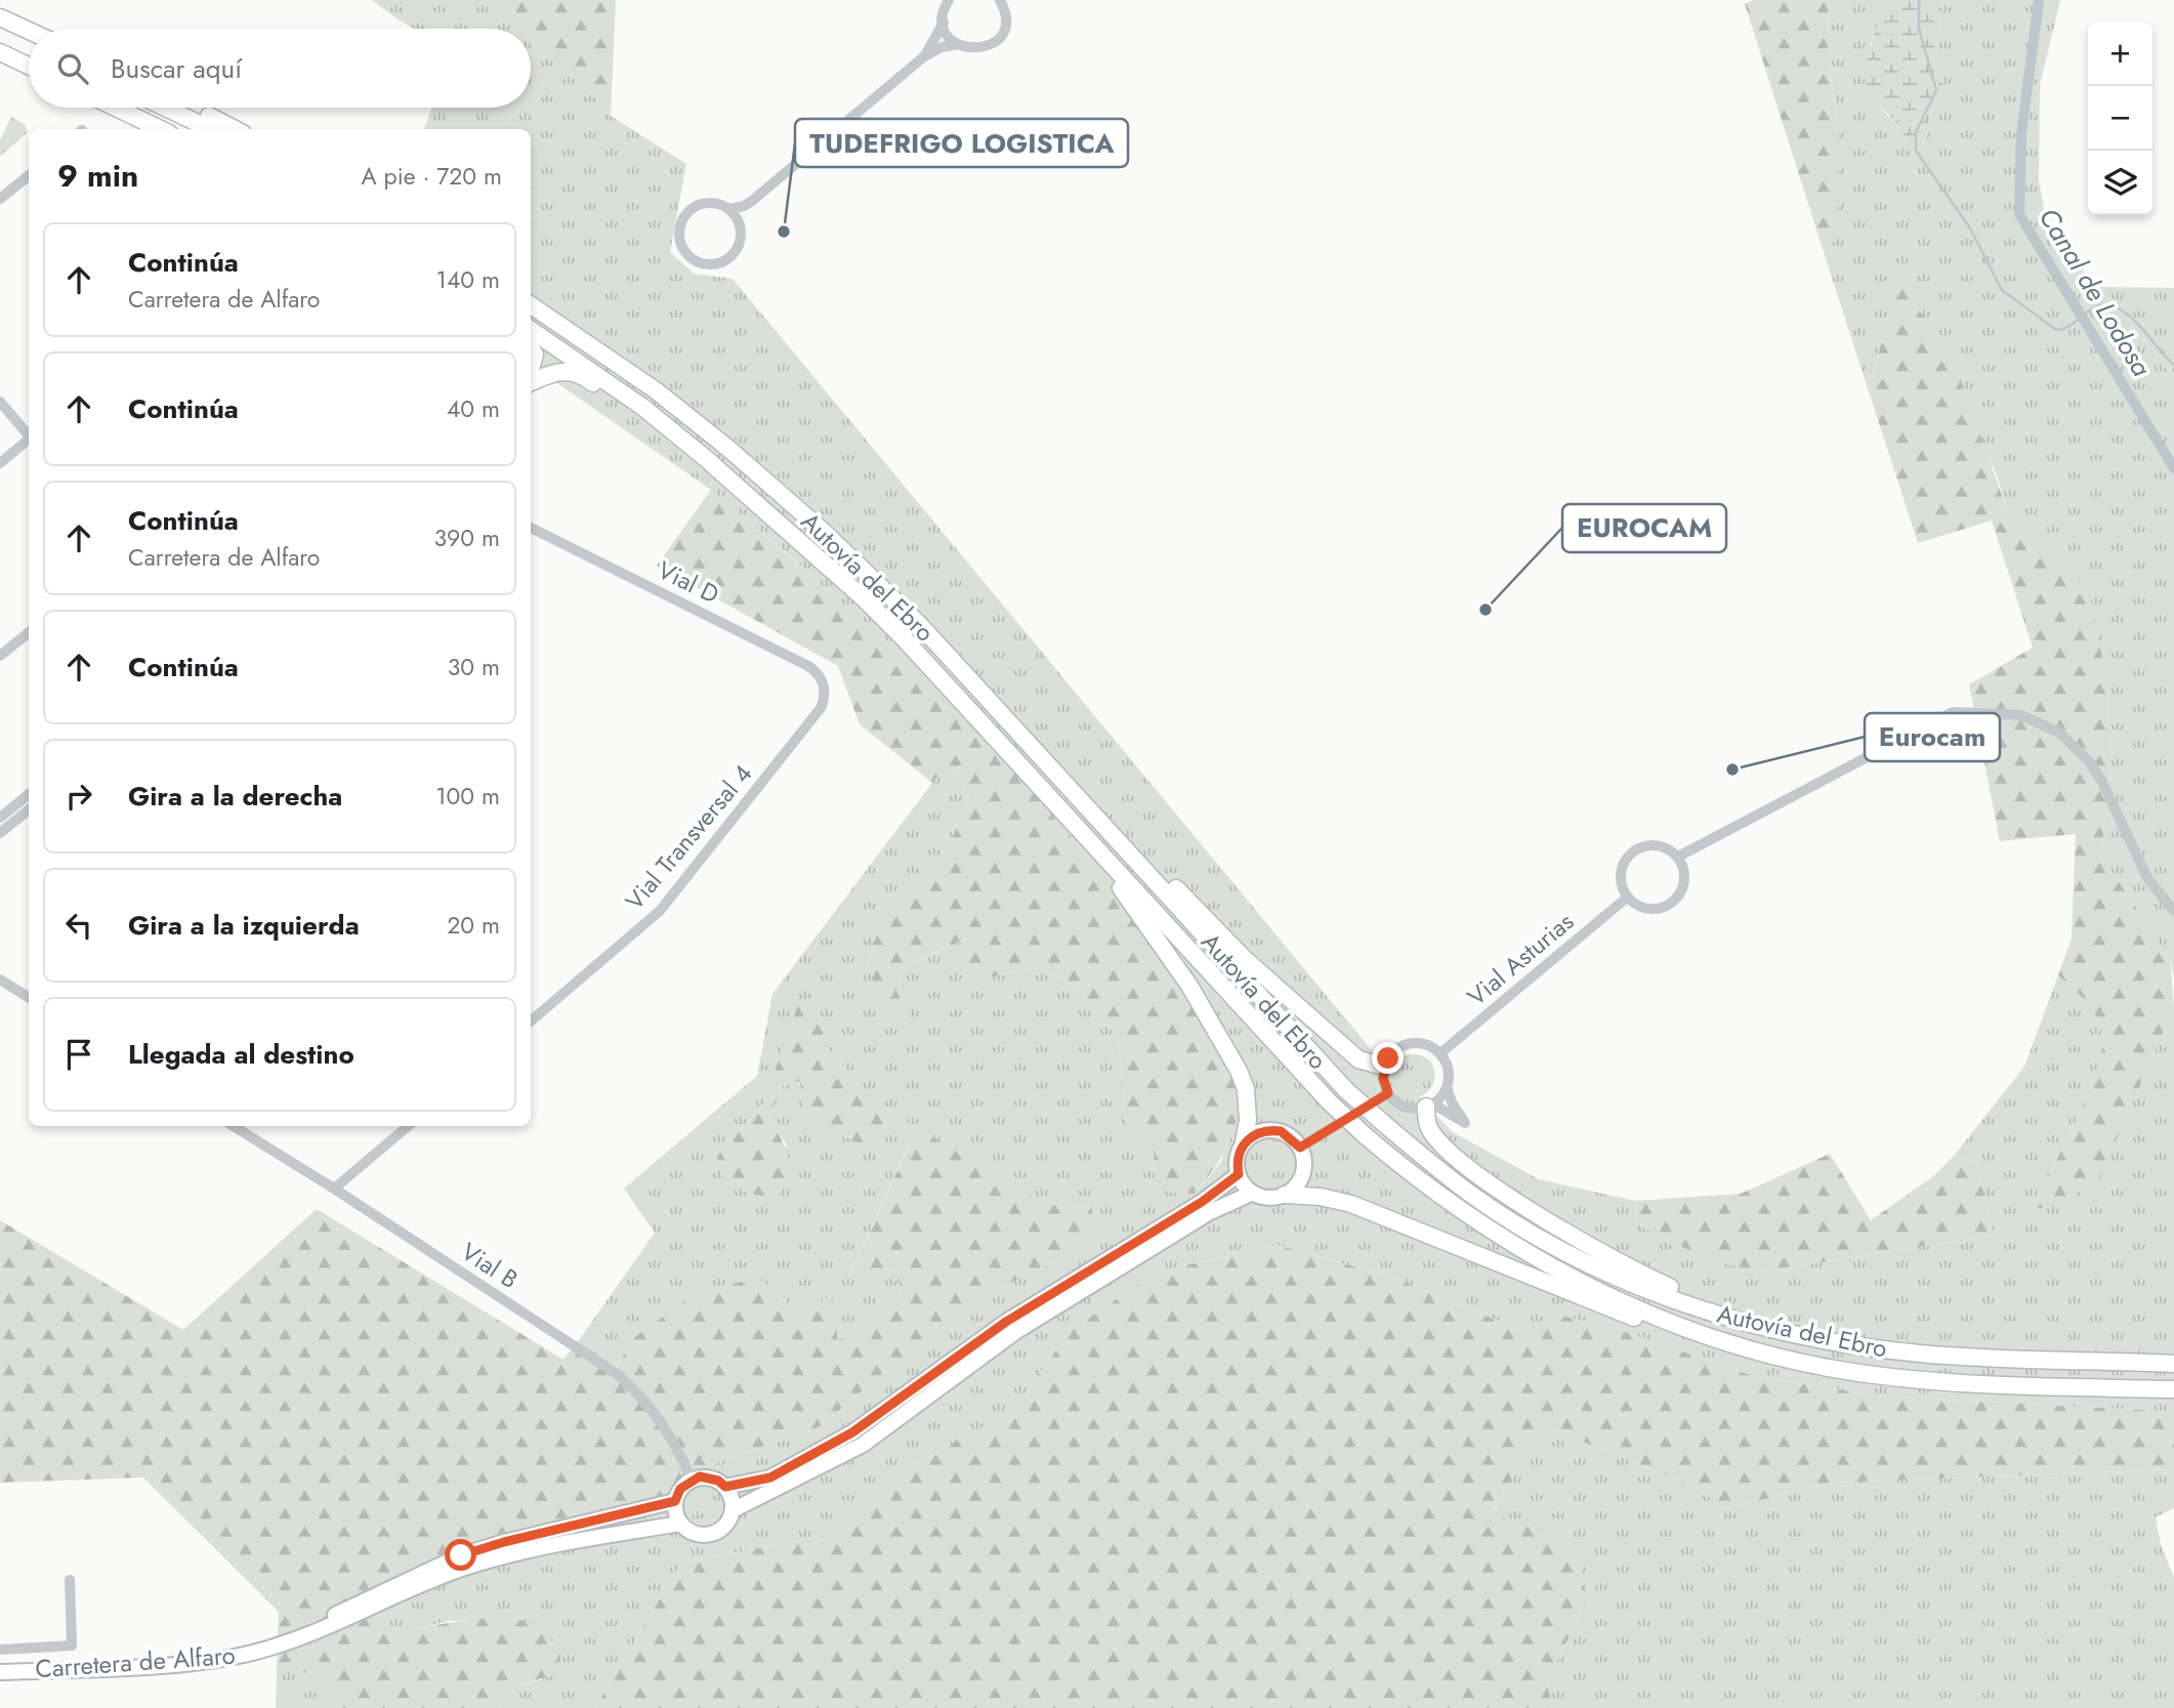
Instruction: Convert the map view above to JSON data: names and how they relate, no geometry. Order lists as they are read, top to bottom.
{
  "streets": {
    "highway": ["Autovía del Ebro"],
    "main road": ["Carretera de Alfaro"],
    "street": [
      "Vial D",
      "Vial Transversal 4",
      "Vial Asturias",
      "Vial B"
    ]
  },
  "crossings": [
    ["Vial D", "Vial Transversal 4"],
    ["Vial B", "Carretera de Alfaro"]
  ],
  "water": ["Canal de Lodosa"],
  "places": ["TUDEFRIGO LOGISTICA", "EUROCAM", "Eurocam"],
  "page": {
    "map_buttons": ["+", "−"],
    "search": "Buscar aquí",
    "heading": ["9 min", "A pie · 720 m"],
    "list": [
      ["Continúa", "Carretera de Alfaro", "140 m"],
      ["Continúa", "40 m"],
      ["Continúa", "Carretera de Alfaro", "390 m"],
      ["Continúa", "30 m"],
      ["Gira a la derecha", "100 m"],
      ["Gira a la izquierda", "20 m"],
      "Llegada al destino"
    ]
  }
}
